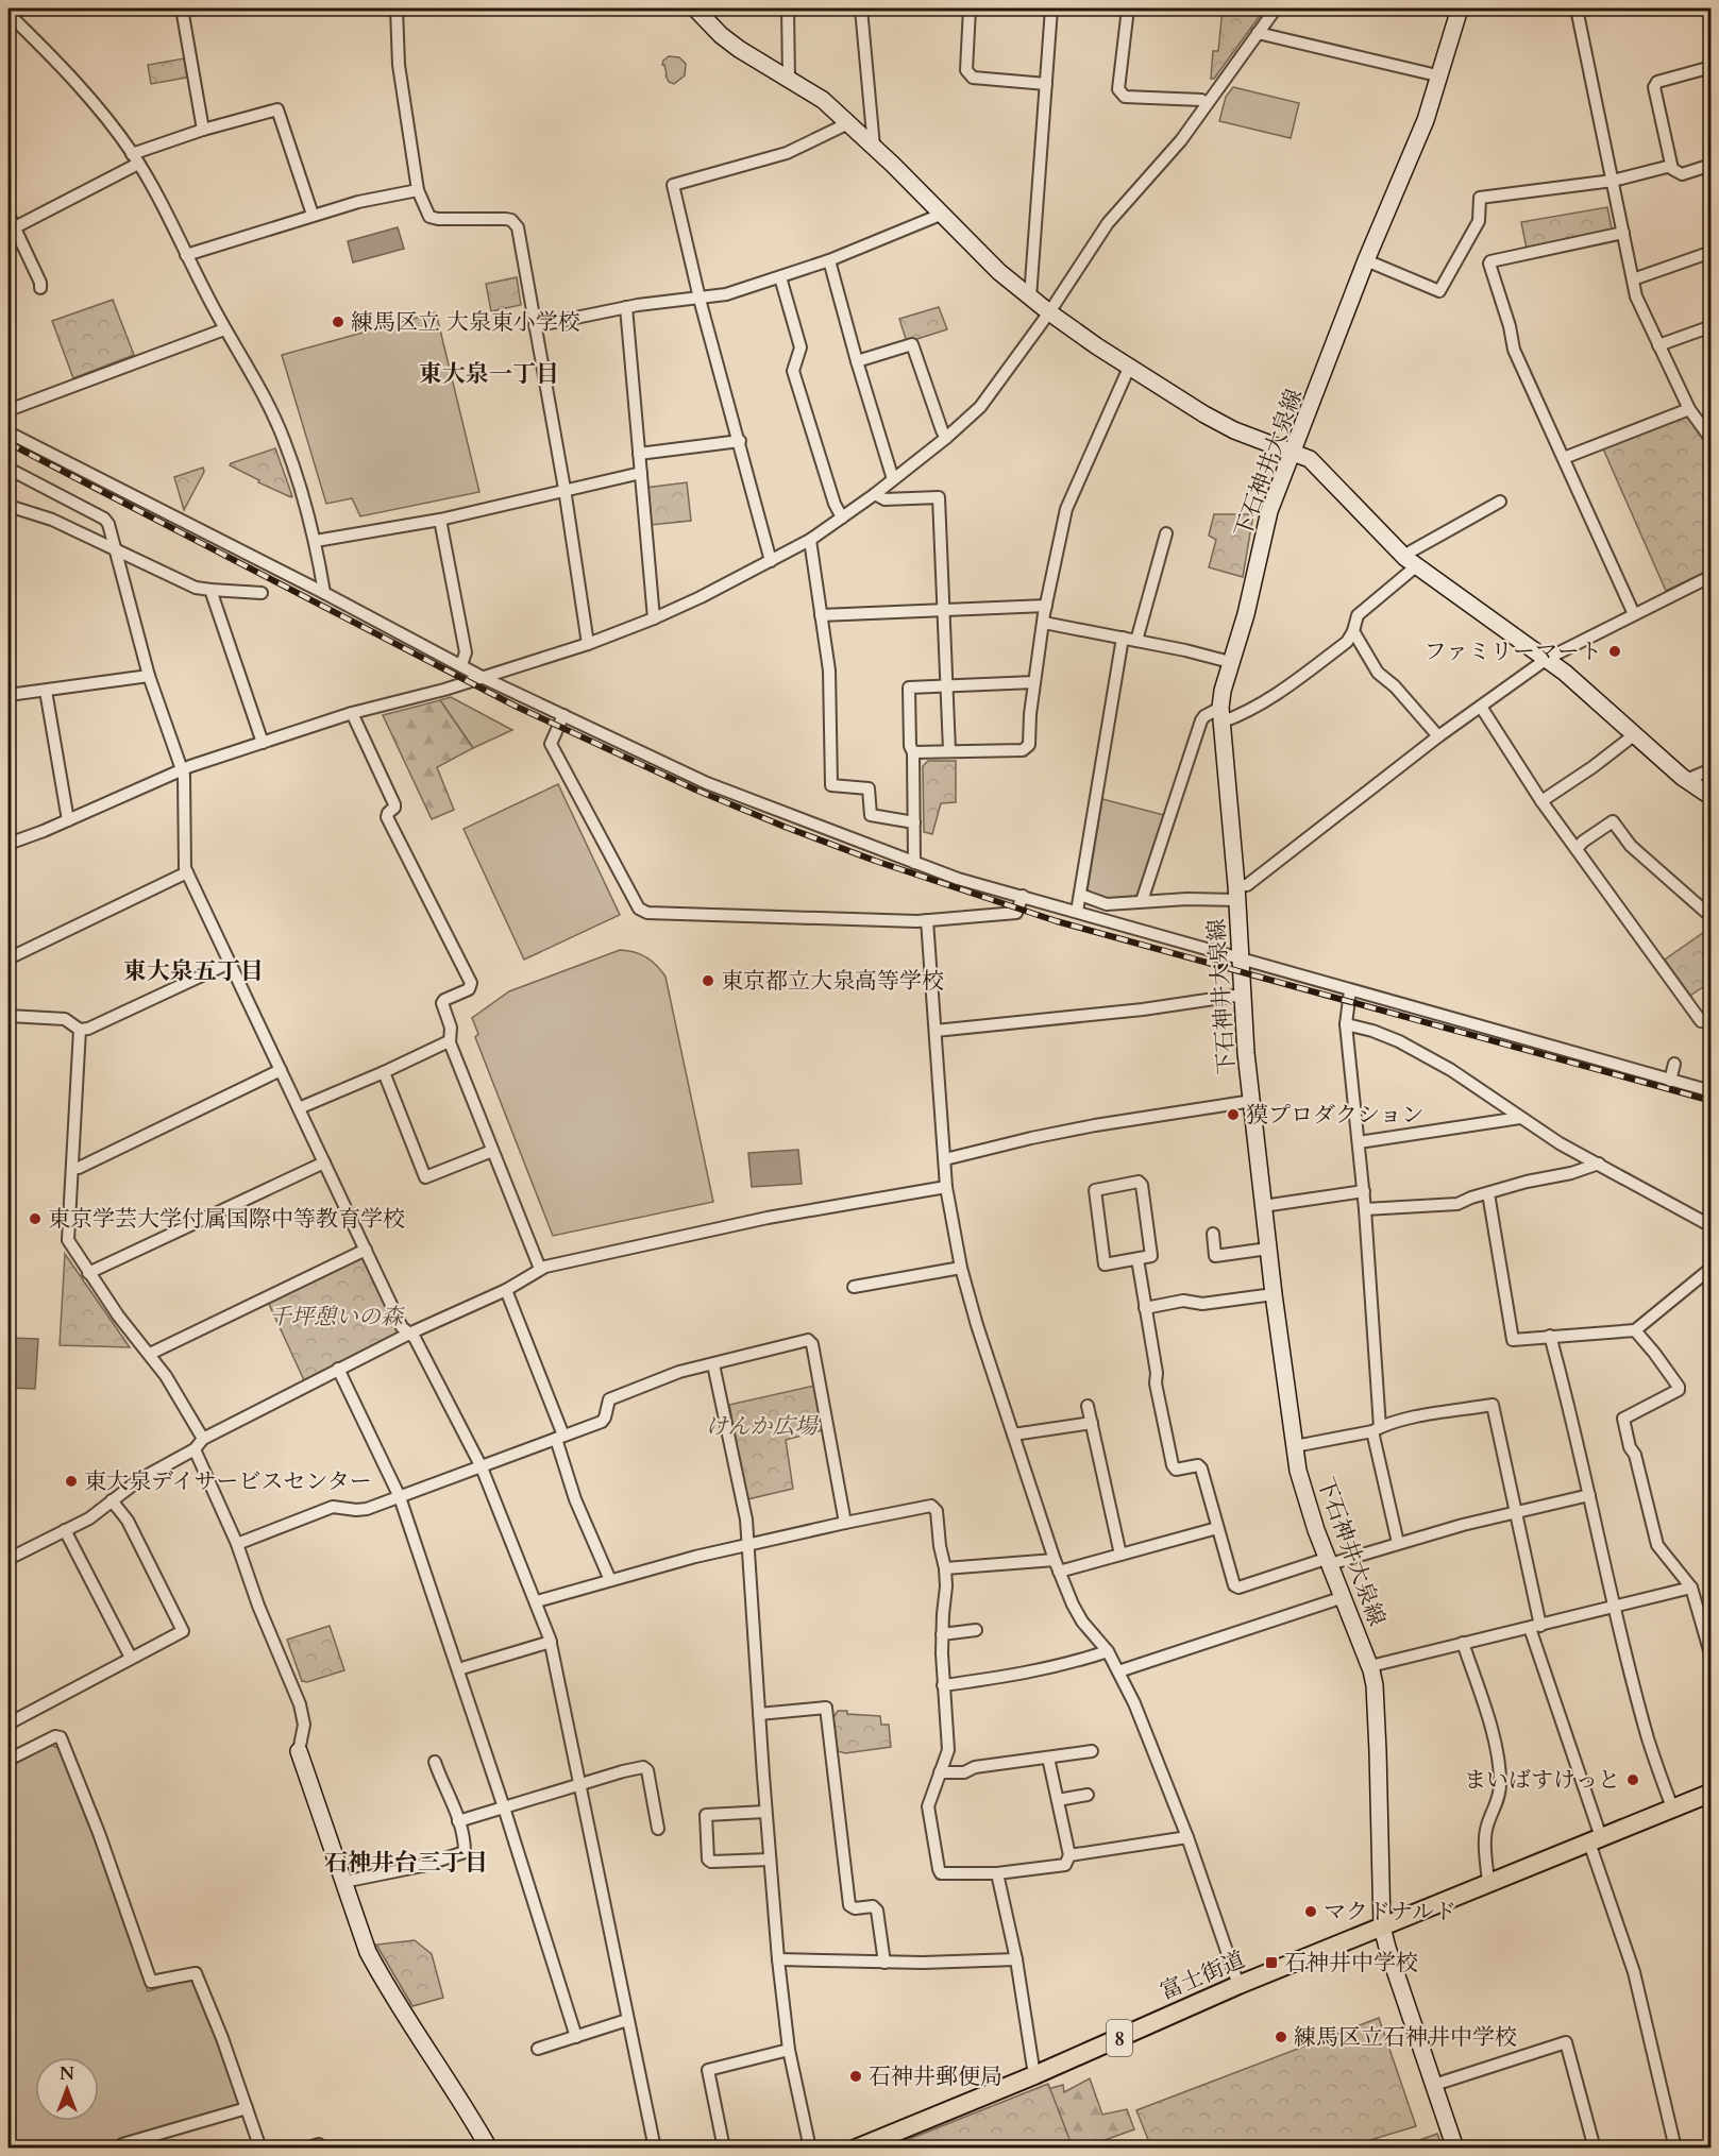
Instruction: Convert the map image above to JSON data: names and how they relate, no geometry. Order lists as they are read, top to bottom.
{
  "streets": {
    "main road": ["下石神井大泉線", "富士街道", "8"]
  },
  "crossings": [
    ["下石神井大泉線", "富士街道"]
  ],
  "districts": ["東大泉一丁目", "東大泉五丁目", "石神井台三丁目"],
  "parks": ["千坪憩いの森", "けんか広場"],
  "places": {
    "other": [
      "練馬区立 大泉東小学校",
      "ファミリーマート",
      "東京都立大泉高等学校",
      "獏プロダクション",
      "東京学芸大学付属国際中等教育学校",
      "東大泉デイサービスセンター",
      "まいばすけっと",
      "マクドナルド",
      "練馬区立石神井中学校",
      "石神井郵便局"
    ],
    "transit": ["石神井中学校"]
  },
  "north": "top"
}
